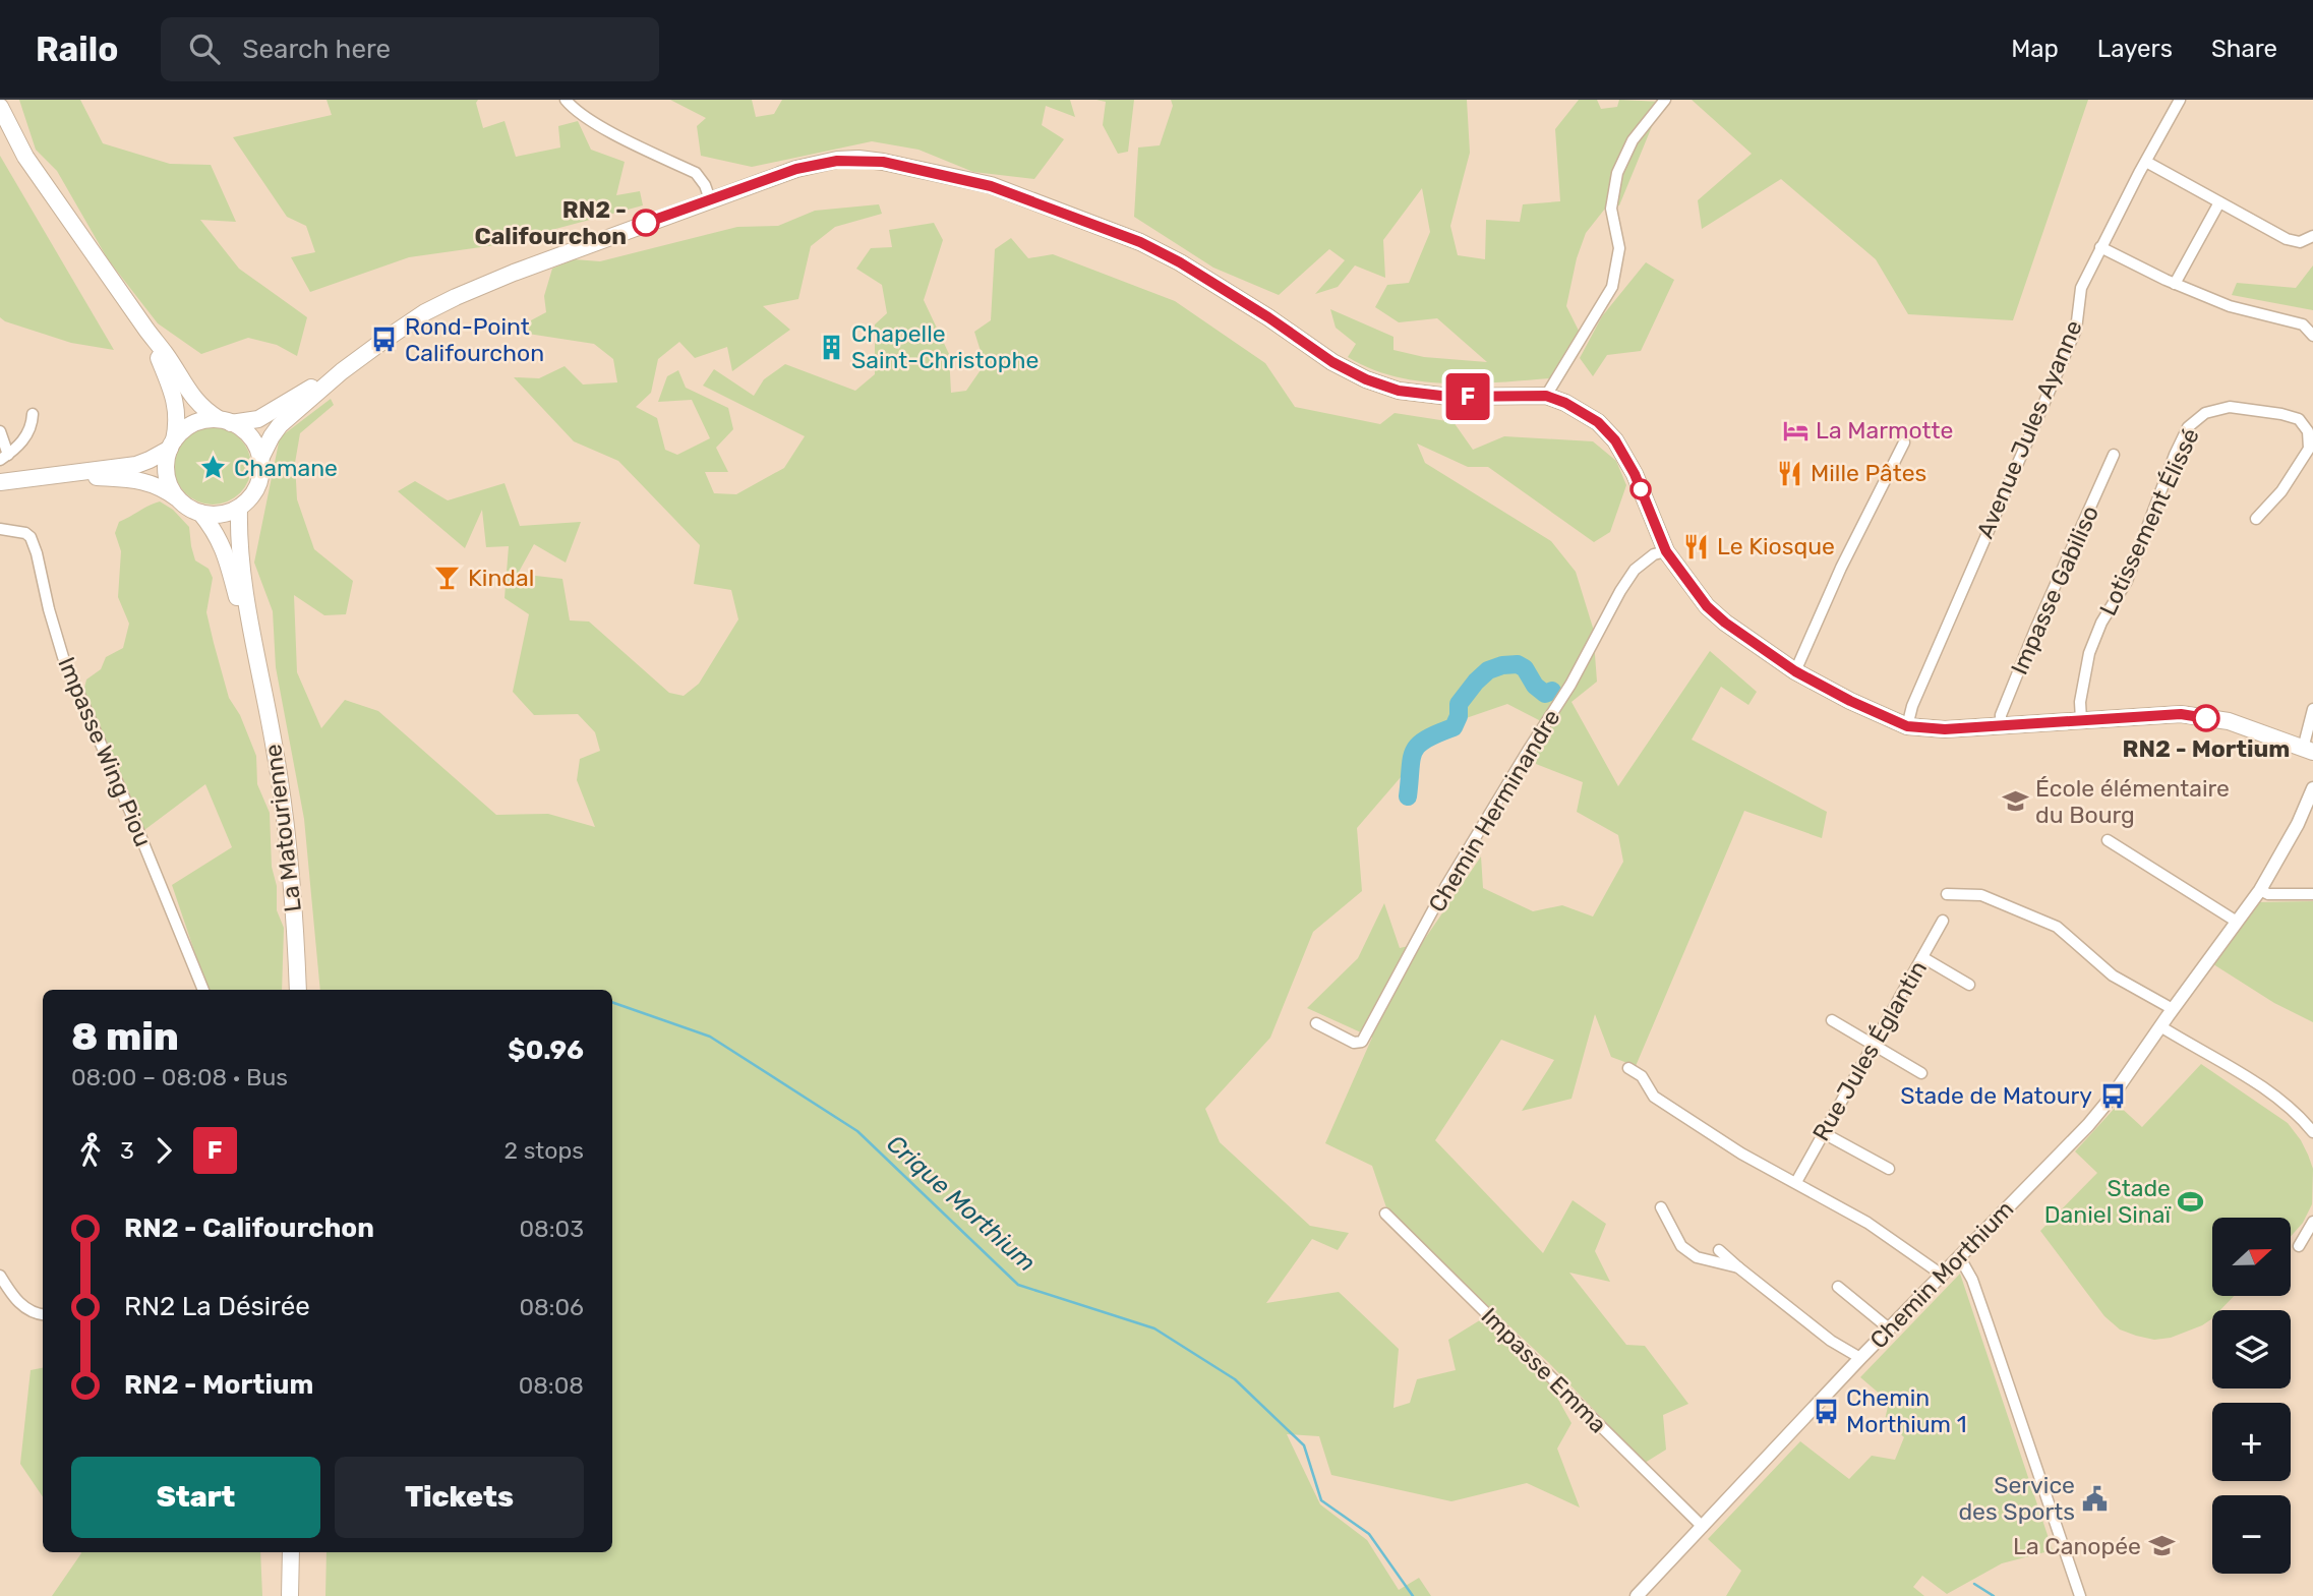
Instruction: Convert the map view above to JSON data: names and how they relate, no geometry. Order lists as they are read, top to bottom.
{
  "streets": {
    "main road": ["La Matourienne"],
    "street": [
      "Avenue Jules Ayanne",
      "Lotissement Élissé",
      "Impasse Gabiliso",
      "Impasse Wing Piou",
      "Chemin Herminandre",
      "Rue Jules Églantin",
      "Chemin Morthium",
      "Impasse Emma"
    ]
  },
  "crossings": [
    ["Chemin Morthium", "Impasse Emma"]
  ],
  "water": ["Crique Morthium"],
  "places": {
    "other": ["RN2 - Califourchon", "RN2 - Mortium"],
    "bus stop": ["Rond-Point Califourchon", "Stade de Matoury", "Chemin Morthium 1"],
    "building": ["Chapelle Saint-Christophe"],
    "hotel": ["La Marmotte"],
    "place": ["Chamane"],
    "restaurant": ["Mille Pâtes", "Le Kiosque"],
    "bar": ["Kindal"],
    "school or university": ["École élémentaire du Bourg", "La Canopée"],
    "sports": ["Stade Daniel Sinaï"],
    "public building": ["Service des Sports"]
  },
  "lines": ["bus line F"],
  "north": "right",
  "page": {
    "header": "Railo",
    "search": "Search here",
    "nav": ["Map", "Layers", "Share"],
    "on_map": "F",
    "heading": ["8 min", "08:00 – 08:08 · Bus", "$0.96"],
    "legs": ["3", "F", "2 stops"],
    "list": [
      {
        "name": "RN2 - Califourchon",
        "value": "08:03"
      },
      {
        "name": "RN2 La Désirée",
        "value": "08:06"
      },
      {
        "name": "RN2 - Mortium",
        "value": "08:08"
      }
    ],
    "map_buttons": ["+", "−"],
    "buttons": ["Start", "Tickets"]
  }
}
